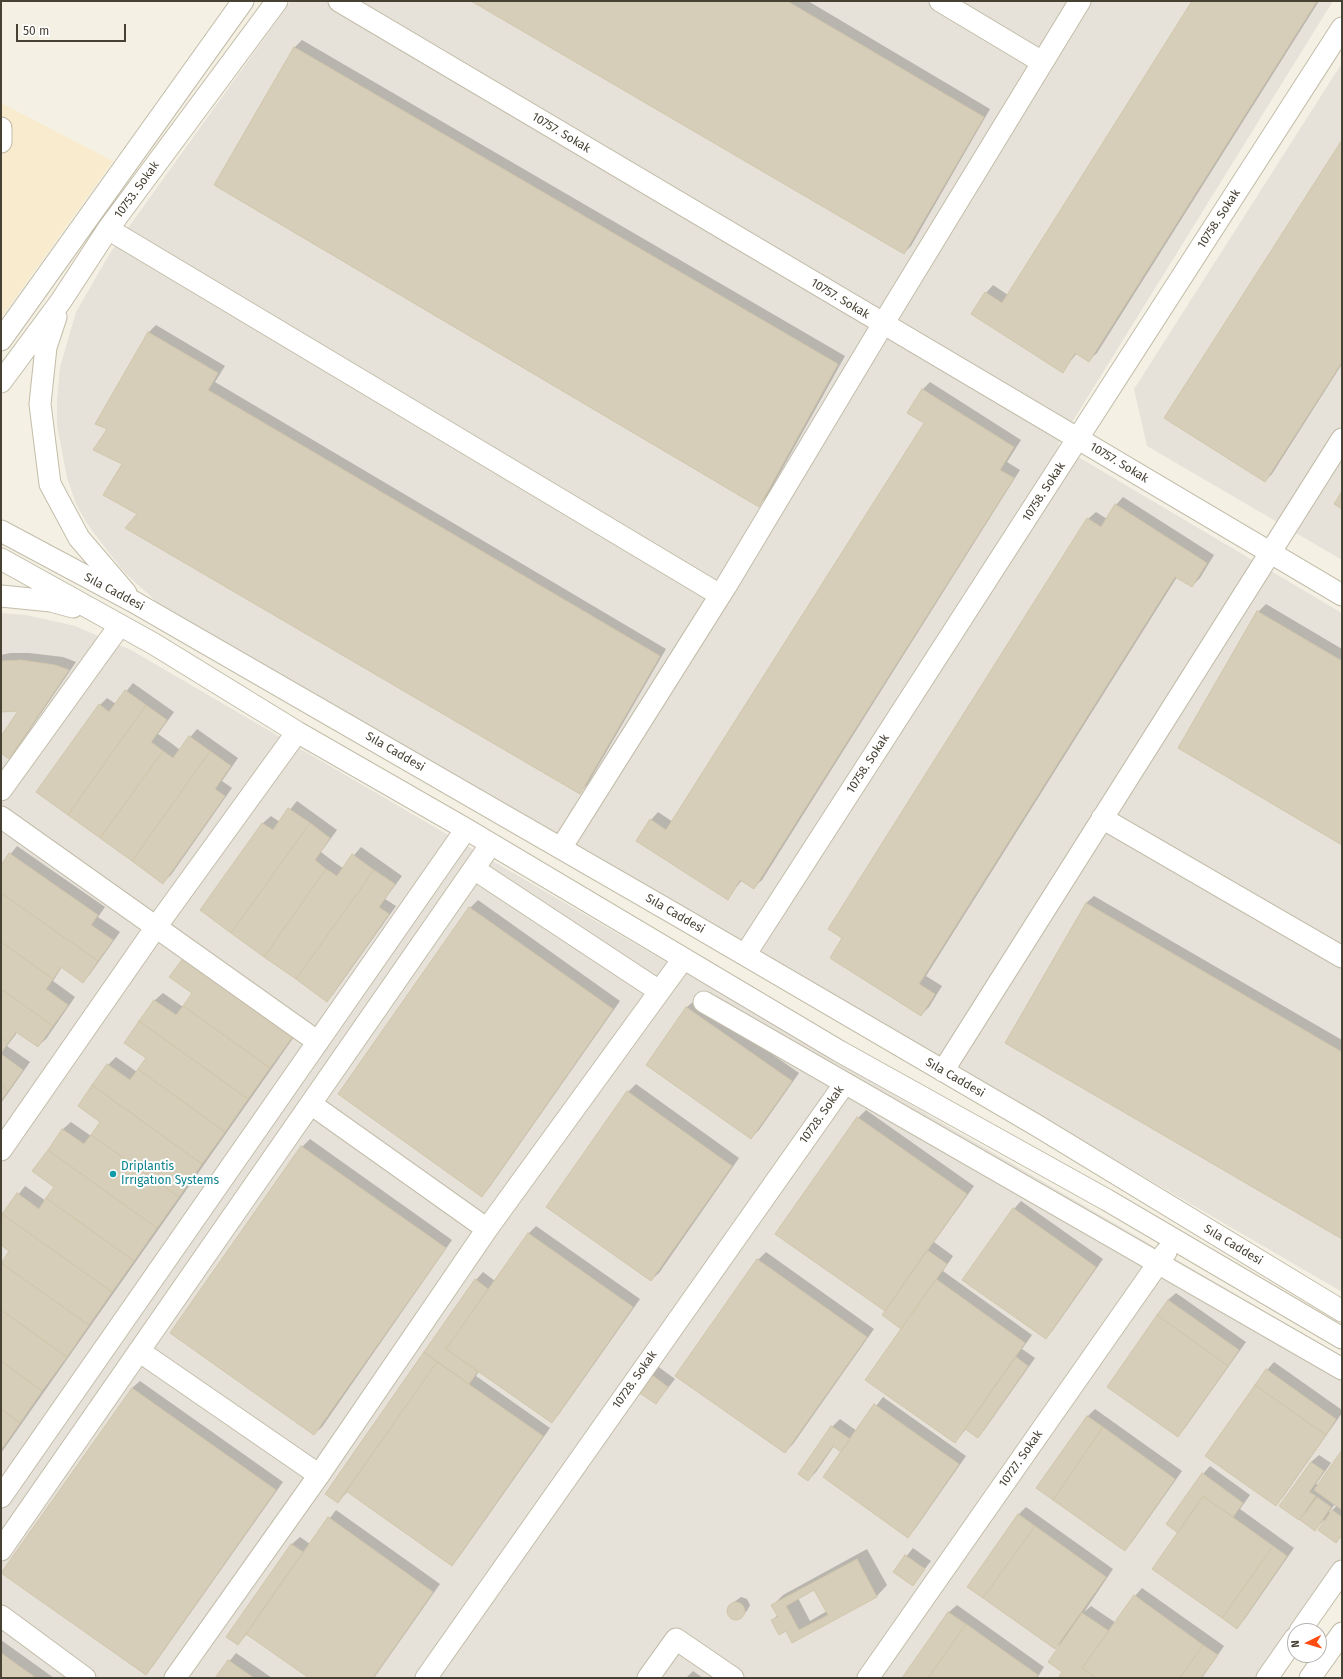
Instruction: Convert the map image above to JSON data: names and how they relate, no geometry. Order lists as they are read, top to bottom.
{
  "streets": {
    "street": [
      "10757. Sokak",
      "10753. Sokak",
      "10758. Sokak",
      "Sıla Caddesi",
      "10728. Sokak",
      "10727. Sokak"
    ]
  },
  "crossings": [
    ["10757. Sokak", "10758. Sokak"],
    ["10758. Sokak", "Sıla Caddesi"],
    ["Sıla Caddesi", "10727. Sokak"]
  ],
  "places": ["Driplantis Irrıgatıon Systems"],
  "scale_bar": "50 m",
  "north": "left"
}
